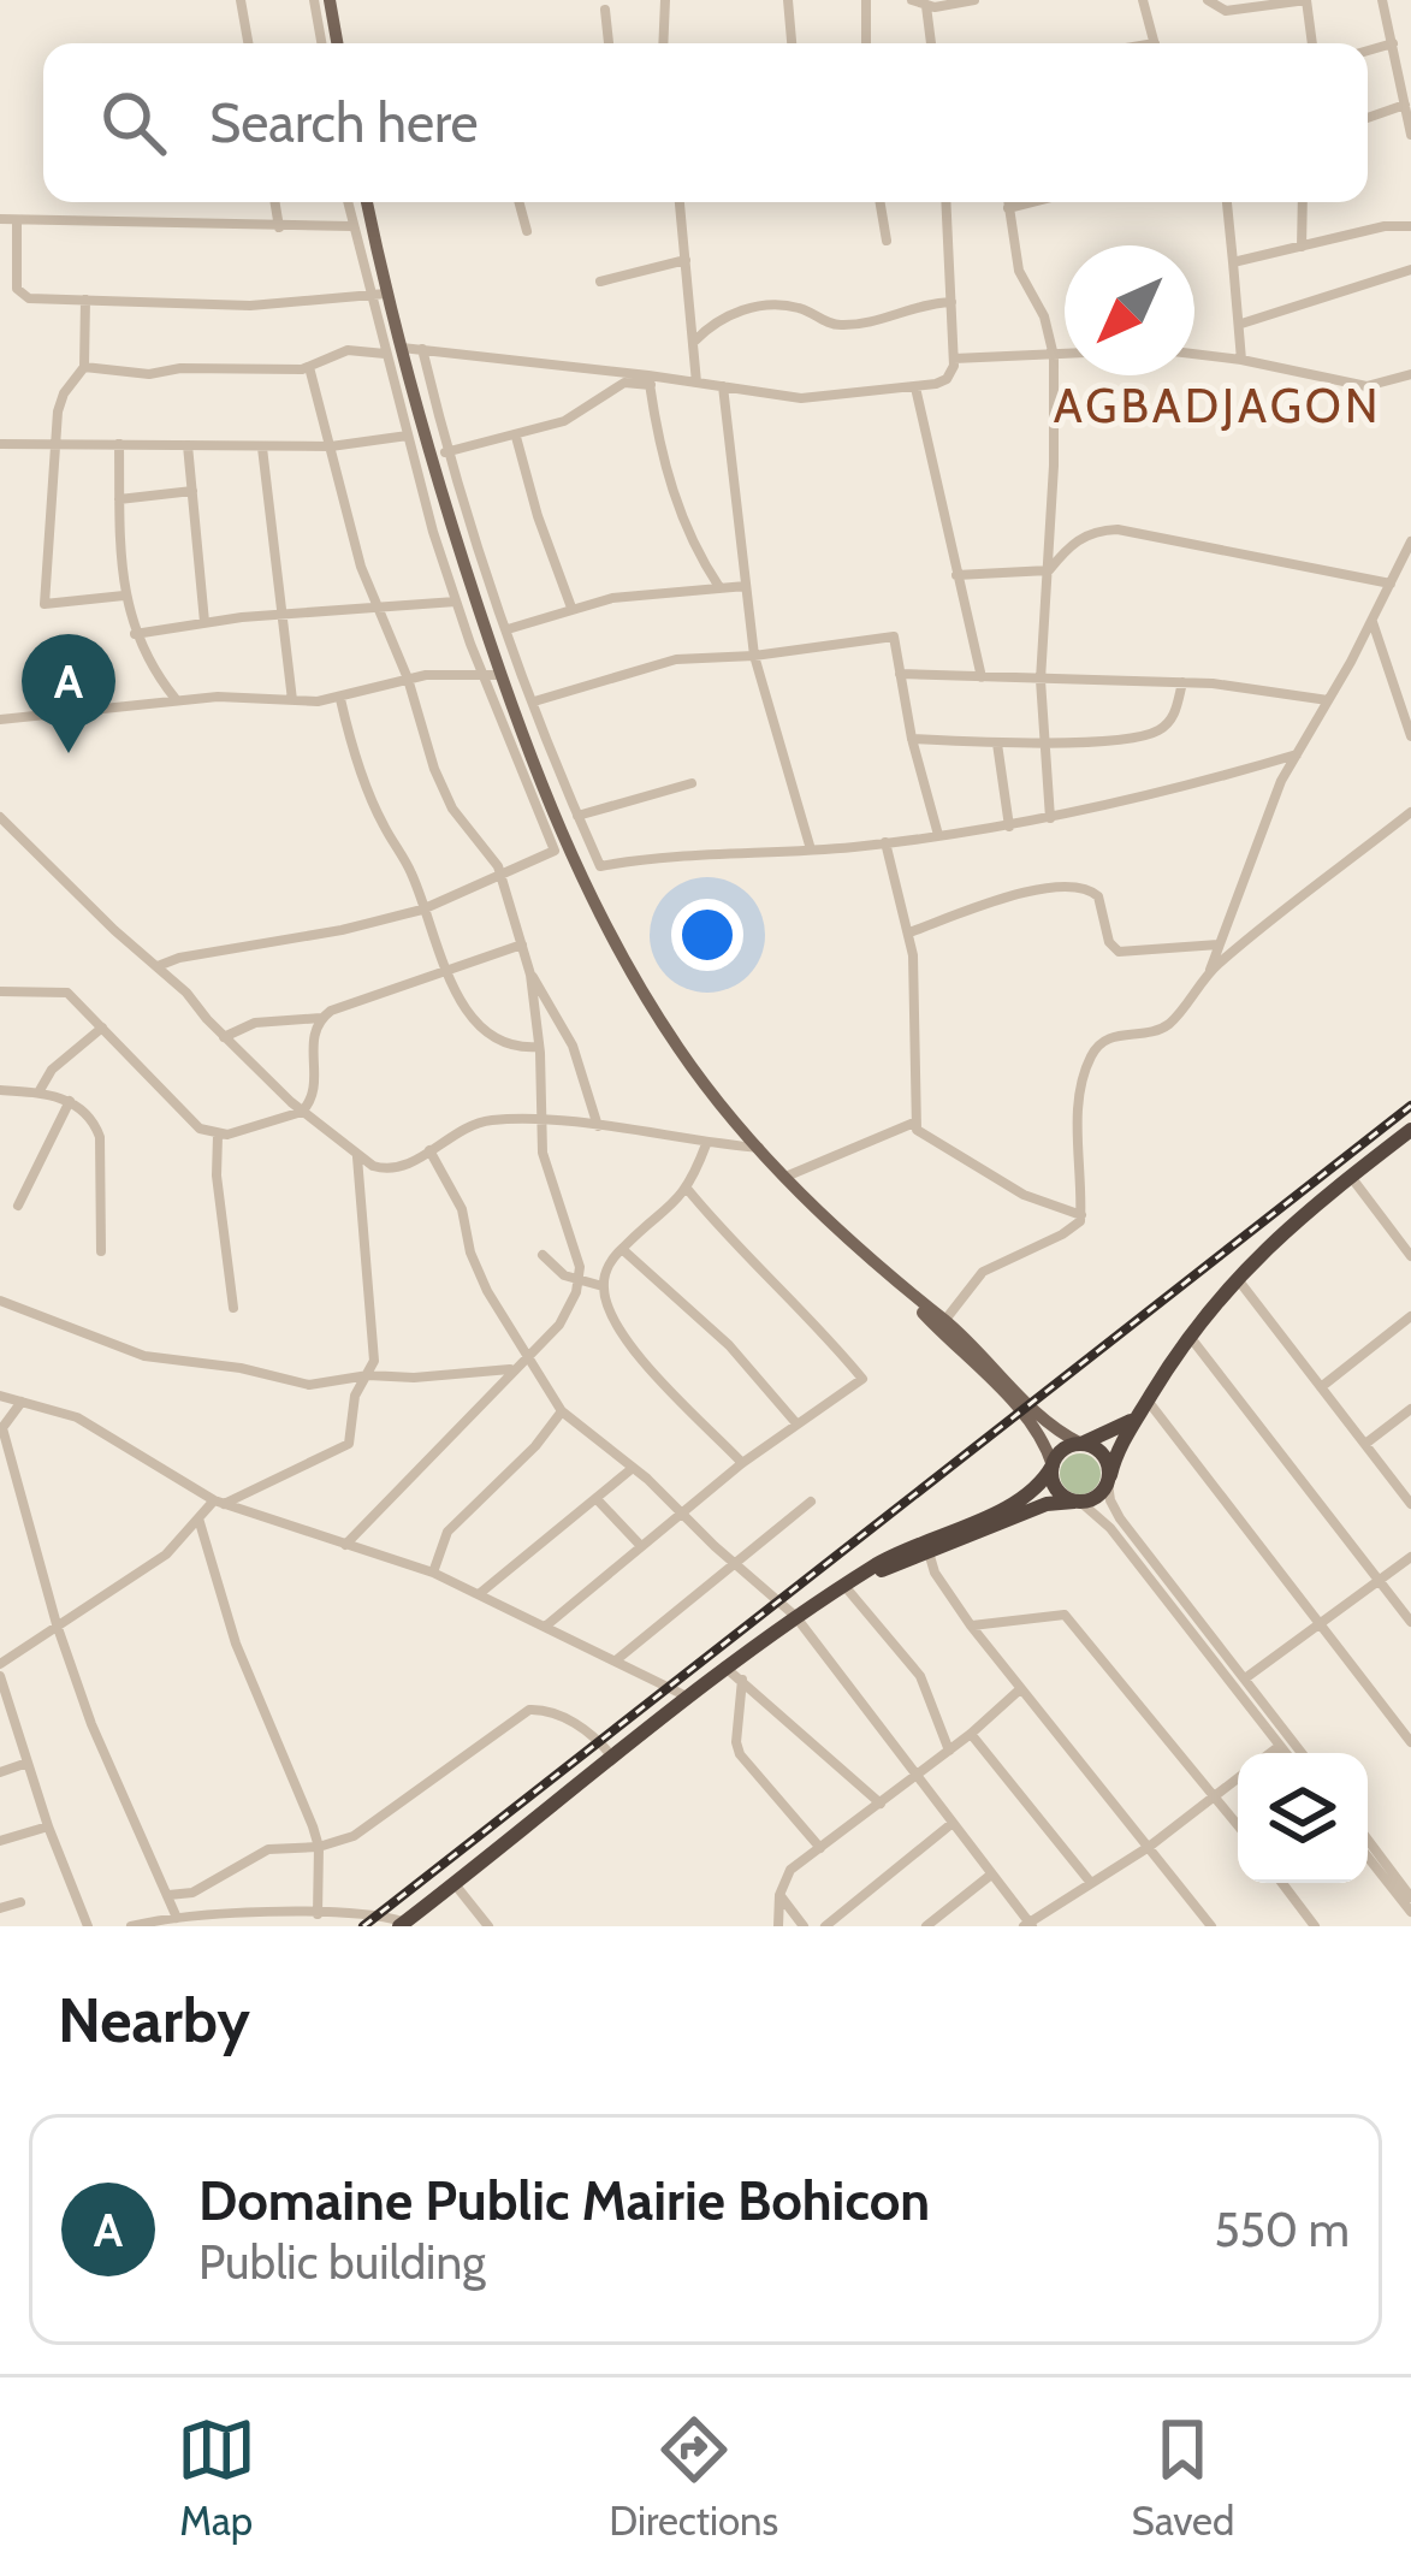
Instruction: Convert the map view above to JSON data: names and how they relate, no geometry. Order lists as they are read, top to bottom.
{
  "districts": ["AGBADJAGON"],
  "north": "bottom left",
  "page": {
    "search": "Search here",
    "pins": "A",
    "heading": "Nearby",
    "list": [
      {
        "mark": "A",
        "name": "Domaine Public Mairie Bohicon",
        "note": "Public building",
        "value": "550 m"
      }
    ],
    "nav": ["Map", "Directions", "Saved"]
  }
}
